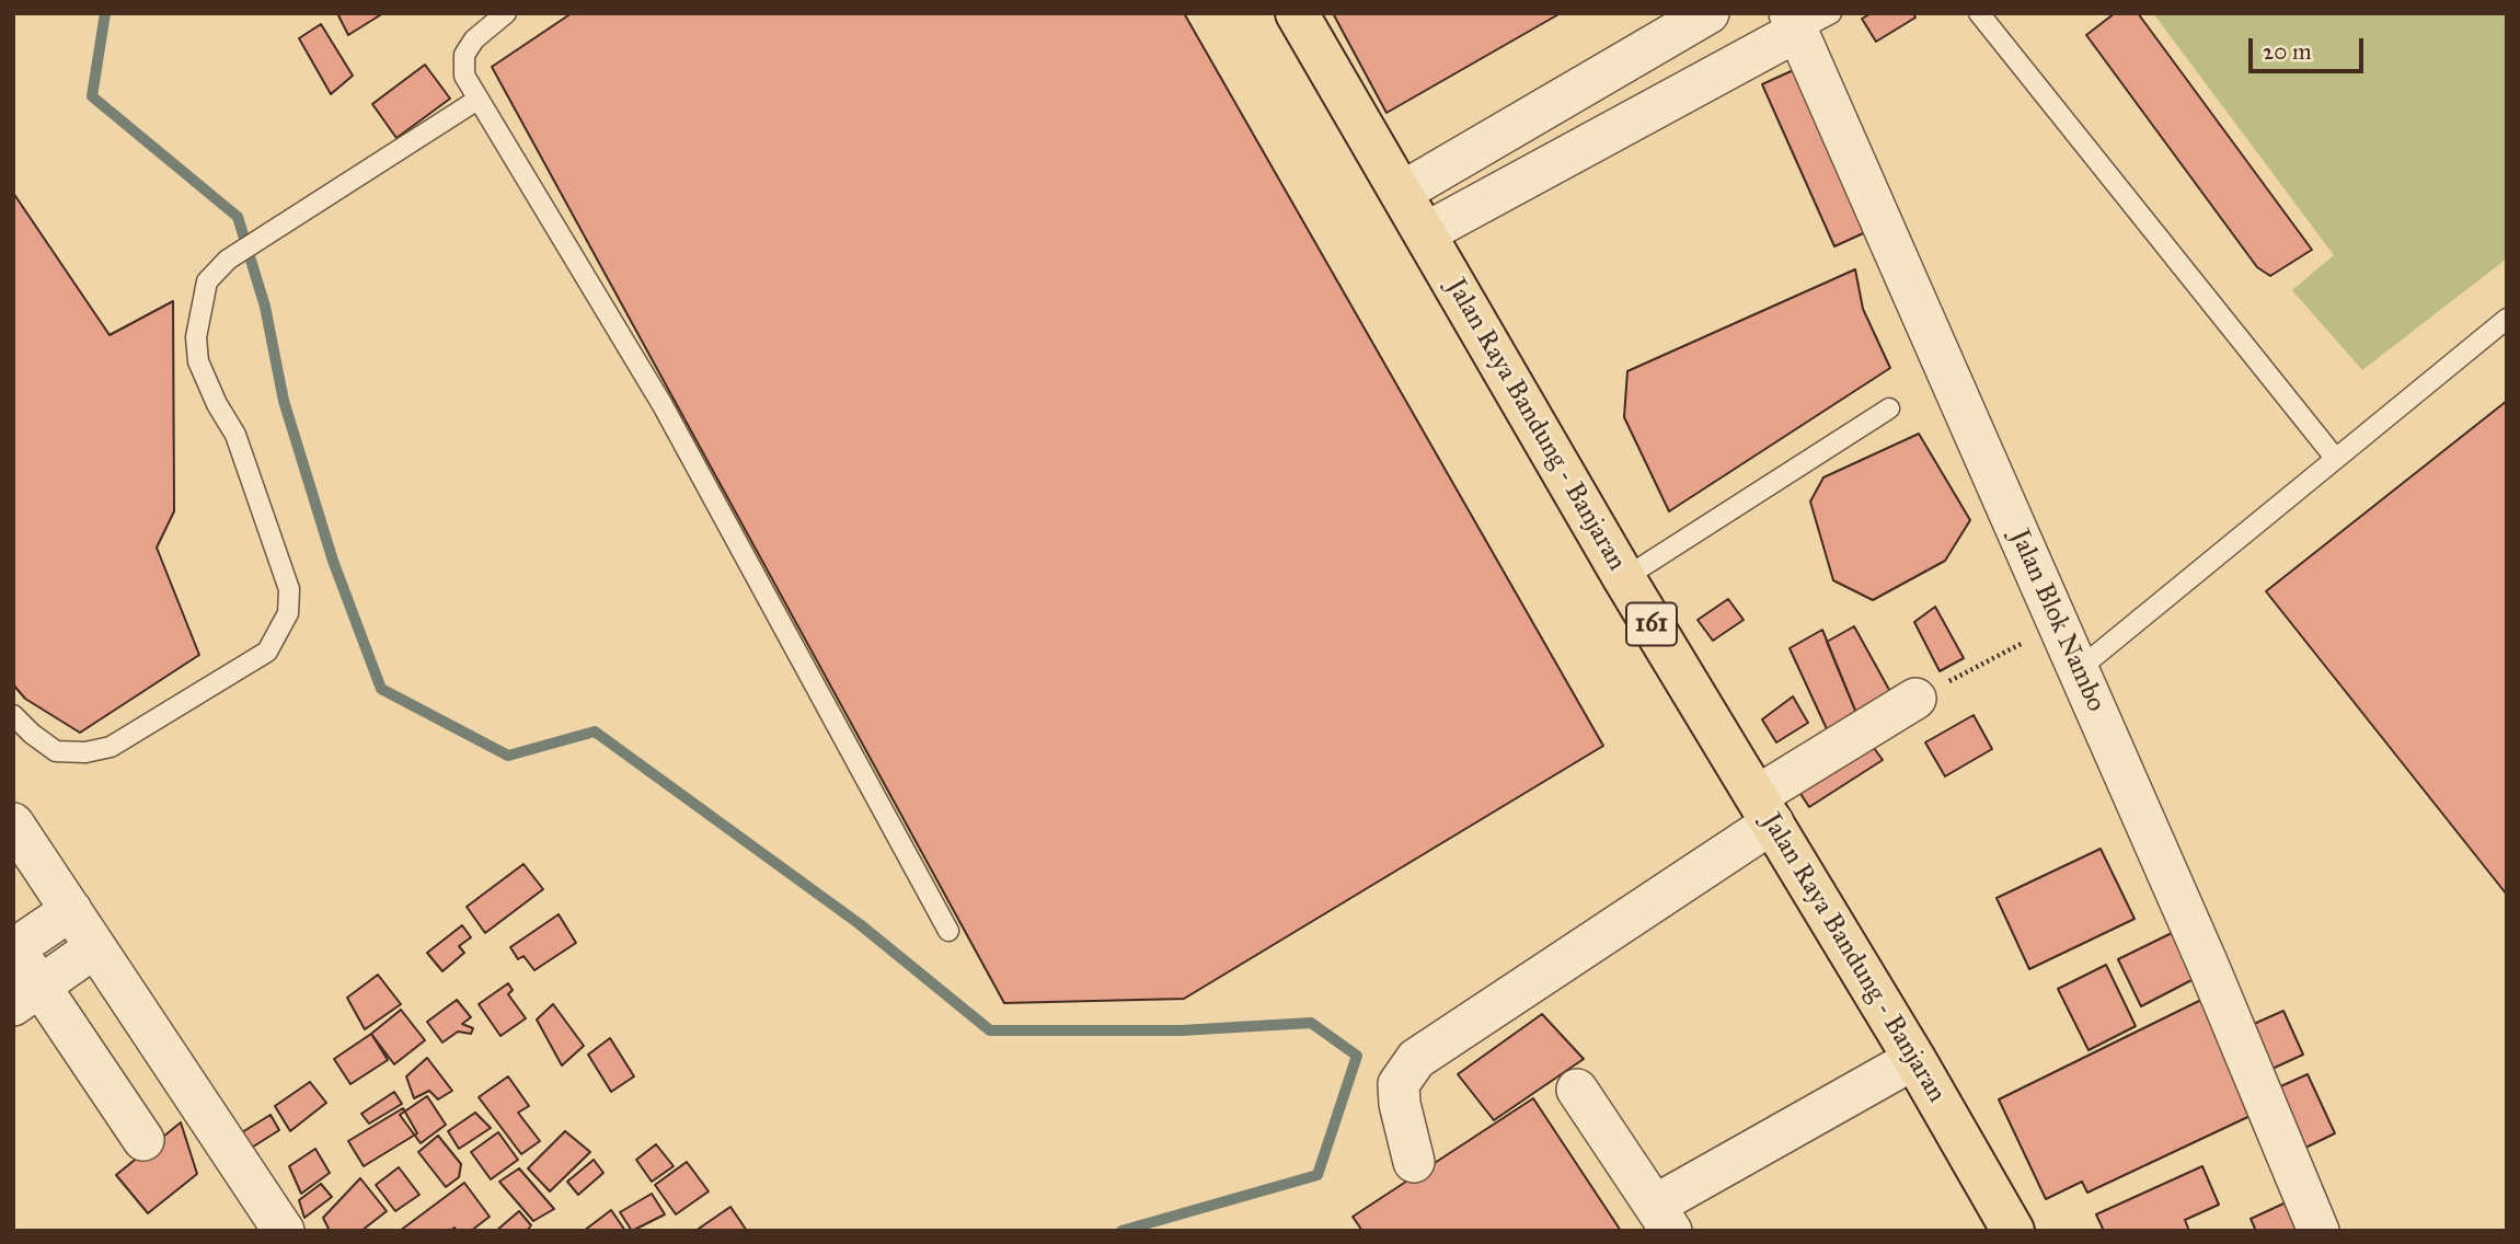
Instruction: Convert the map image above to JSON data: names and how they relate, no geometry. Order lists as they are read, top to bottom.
{
  "streets": {
    "main road": ["Jalan Raya Bandung - Banjaran", "161"],
    "street": ["Jalan Blok Nambo"]
  },
  "scale_bar": "20 m"
}
